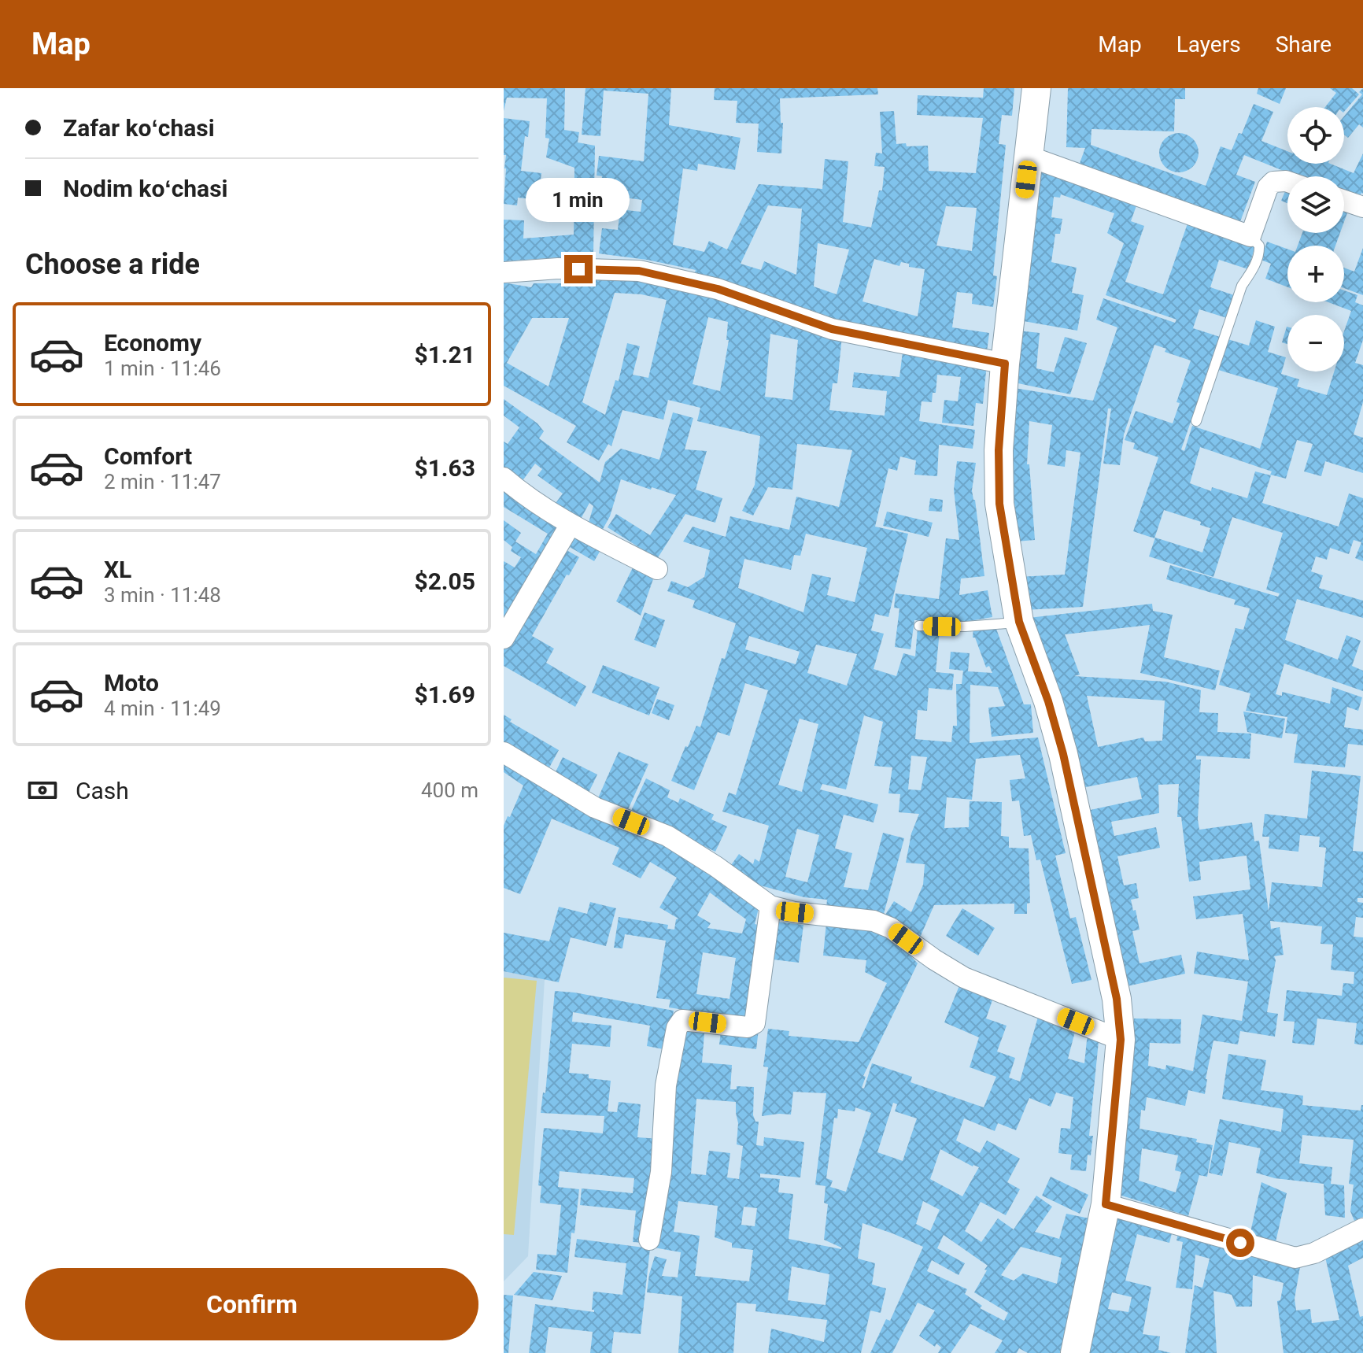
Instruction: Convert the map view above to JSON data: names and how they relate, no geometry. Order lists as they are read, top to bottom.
{
  "page": {
    "header": "Map",
    "nav": ["Map", "Layers", "Share"],
    "banner": ["Zafar koʻchasi", "Nodim koʻchasi"],
    "map_buttons": ["+", "−"],
    "bubble": "1 min",
    "heading": "Choose a ride",
    "list": [
      {
        "name": "Economy",
        "note": "1 min · 11:46",
        "value": "$1.21"
      },
      {
        "name": "Comfort",
        "note": "2 min · 11:47",
        "value": "$1.63"
      },
      {
        "name": "XL",
        "note": "3 min · 11:48",
        "value": "$2.05"
      },
      {
        "name": "Moto",
        "note": "4 min · 11:49",
        "value": "$1.69"
      }
    ],
    "pay": ["Cash", "400 m"],
    "buttons": "Confirm"
  }
}
